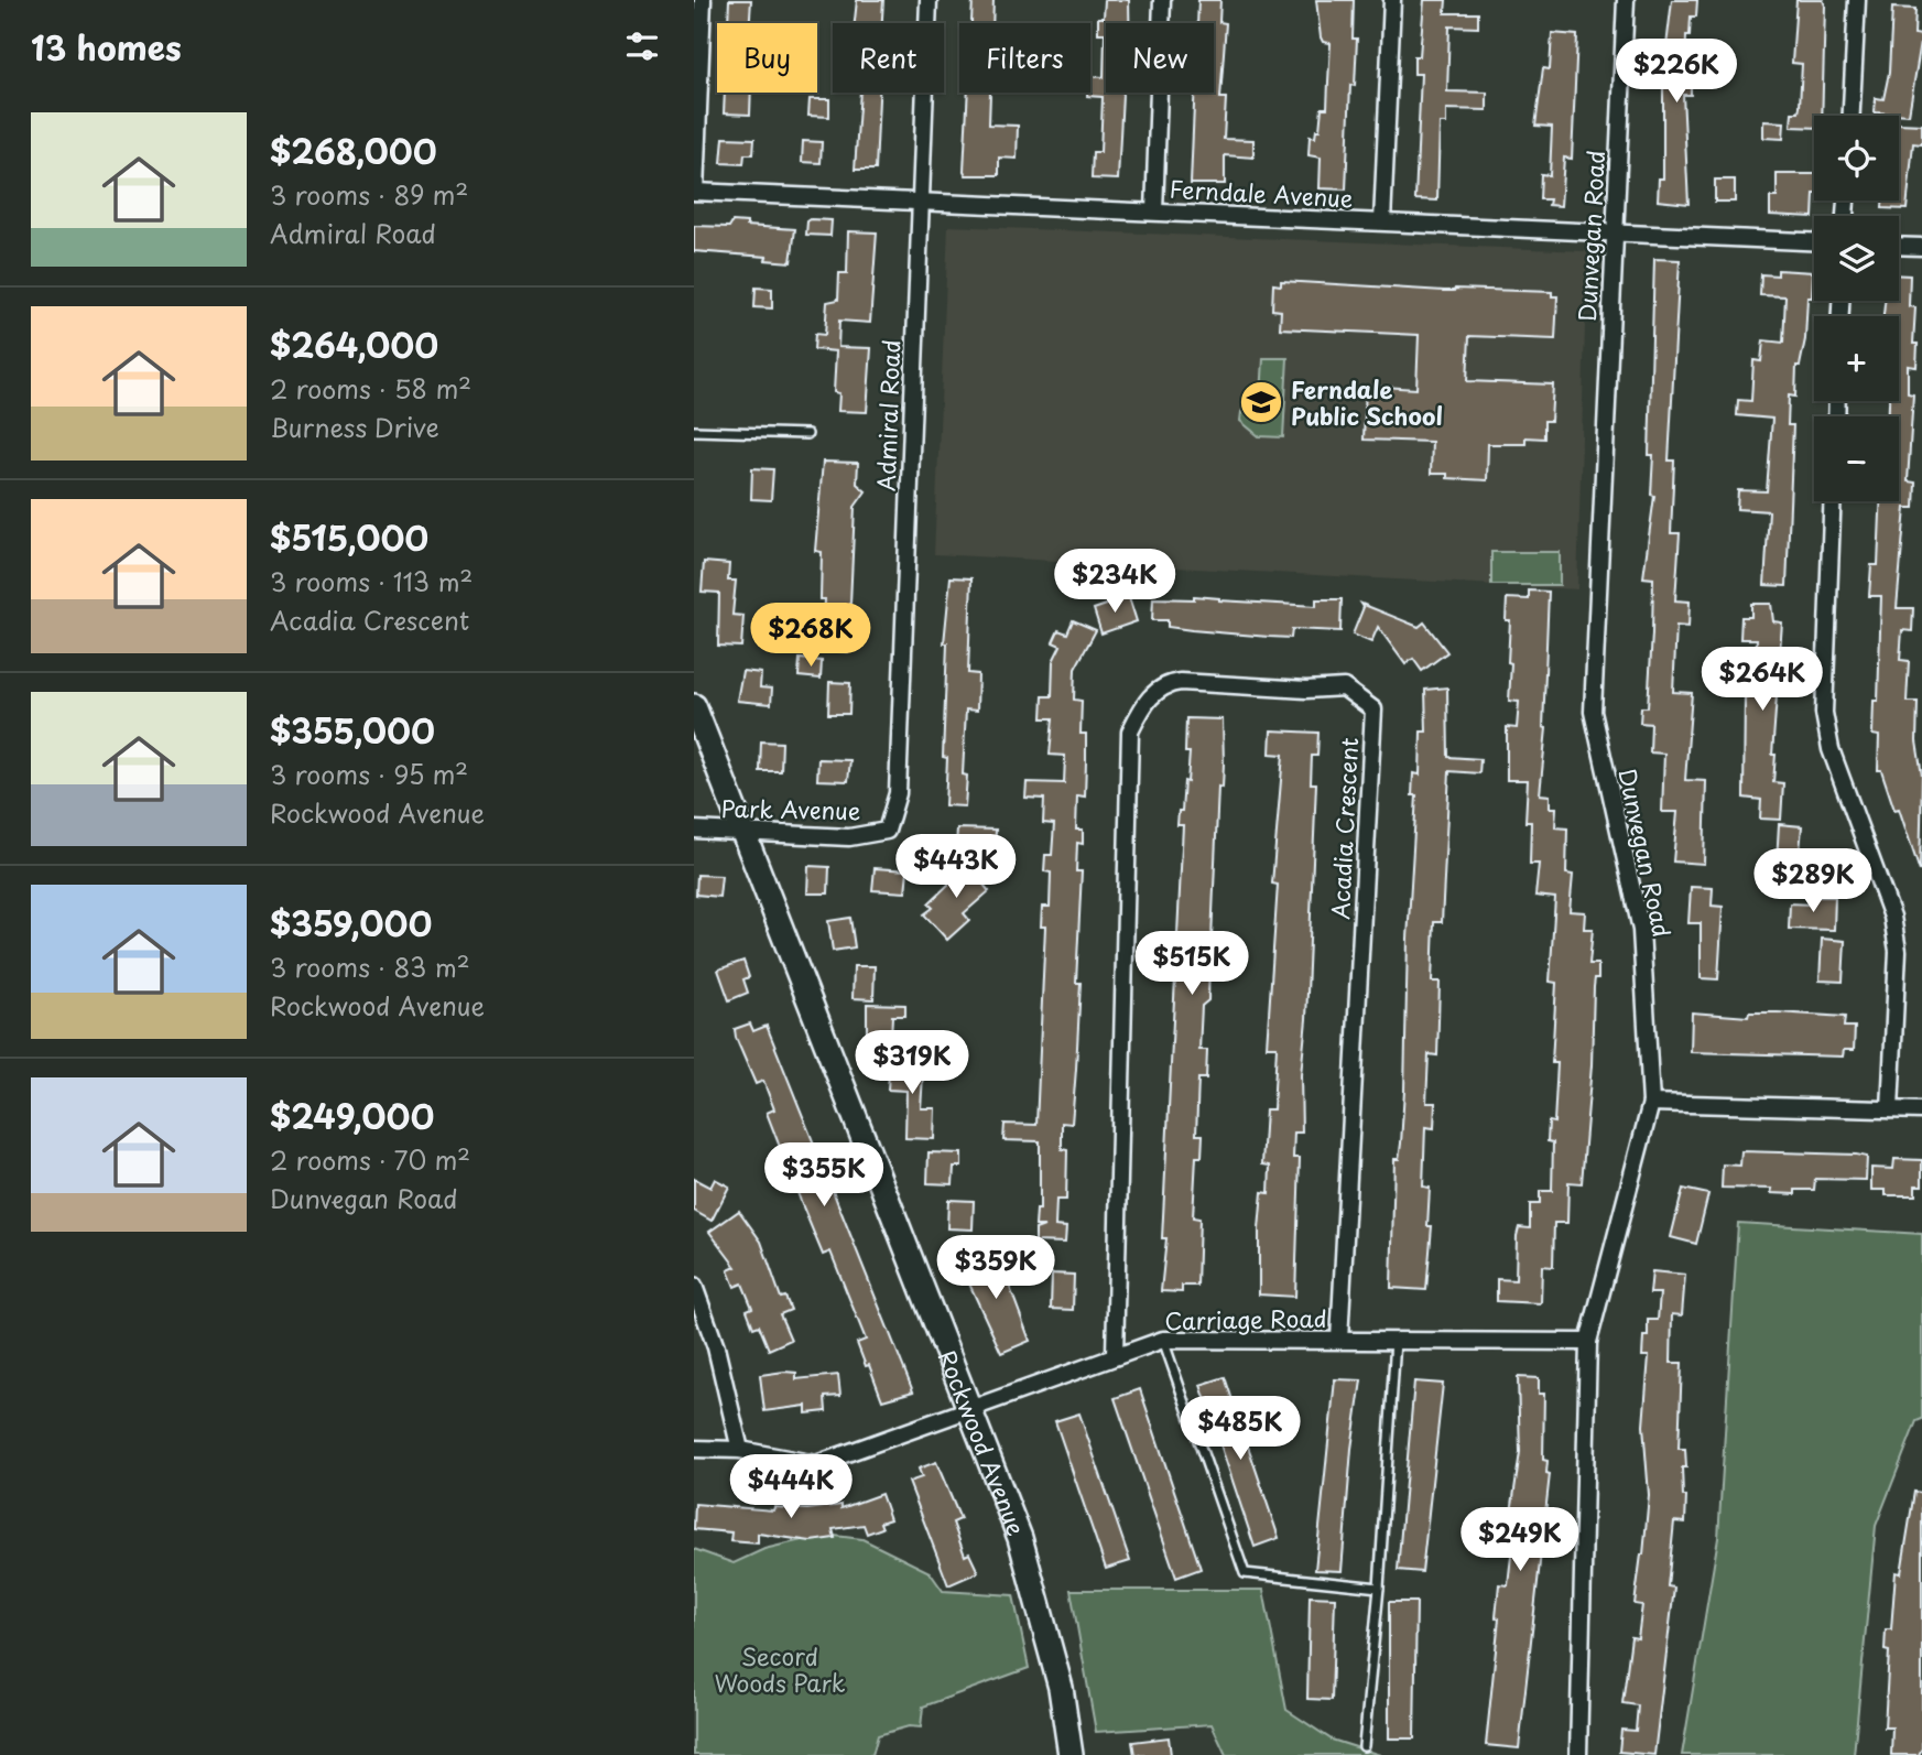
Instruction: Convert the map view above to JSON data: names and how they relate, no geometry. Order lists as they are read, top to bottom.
{
  "streets": {
    "street": [
      "Ferndale Avenue",
      "Dunvegan Road",
      "Admiral Road",
      "Park Avenue",
      "Acadia Crescent",
      "Carriage Road",
      "Rockwood Avenue"
    ]
  },
  "crossings": [
    ["Ferndale Avenue", "Dunvegan Road"],
    ["Ferndale Avenue", "Admiral Road"],
    ["Dunvegan Road", "Carriage Road"],
    ["Admiral Road", "Park Avenue"],
    ["Park Avenue", "Rockwood Avenue"],
    ["Acadia Crescent", "Carriage Road"],
    ["Carriage Road", "Rockwood Avenue"]
  ],
  "parks": ["Secord Woods Park"],
  "places": {
    "school or university": ["Ferndale Public School"]
  },
  "page": {
    "heading": "13 homes",
    "chip": [
      "Buy",
      "Rent",
      "Filters",
      "New"
    ],
    "price": [
      "$226K",
      "$234K",
      "$268K",
      "$264K",
      "$443K",
      "$289K",
      "$515K",
      "$319K",
      "$355K",
      "$359K",
      "$485K",
      "$444K",
      "$249K"
    ],
    "list": [
      {
        "name": "$268,000",
        "note": "3 rooms · 89 m² · Admiral Road"
      },
      {
        "name": "$264,000",
        "note": "2 rooms · 58 m² · Burness Drive"
      },
      {
        "name": "$515,000",
        "note": "3 rooms · 113 m² · Acadia Crescent"
      },
      {
        "name": "$355,000",
        "note": "3 rooms · 95 m² · Rockwood Avenue"
      },
      {
        "name": "$359,000",
        "note": "3 rooms · 83 m² · Rockwood Avenue"
      },
      {
        "name": "$249,000",
        "note": "2 rooms · 70 m² · Dunvegan Road"
      }
    ],
    "map_buttons": ["+", "−"]
  }
}
